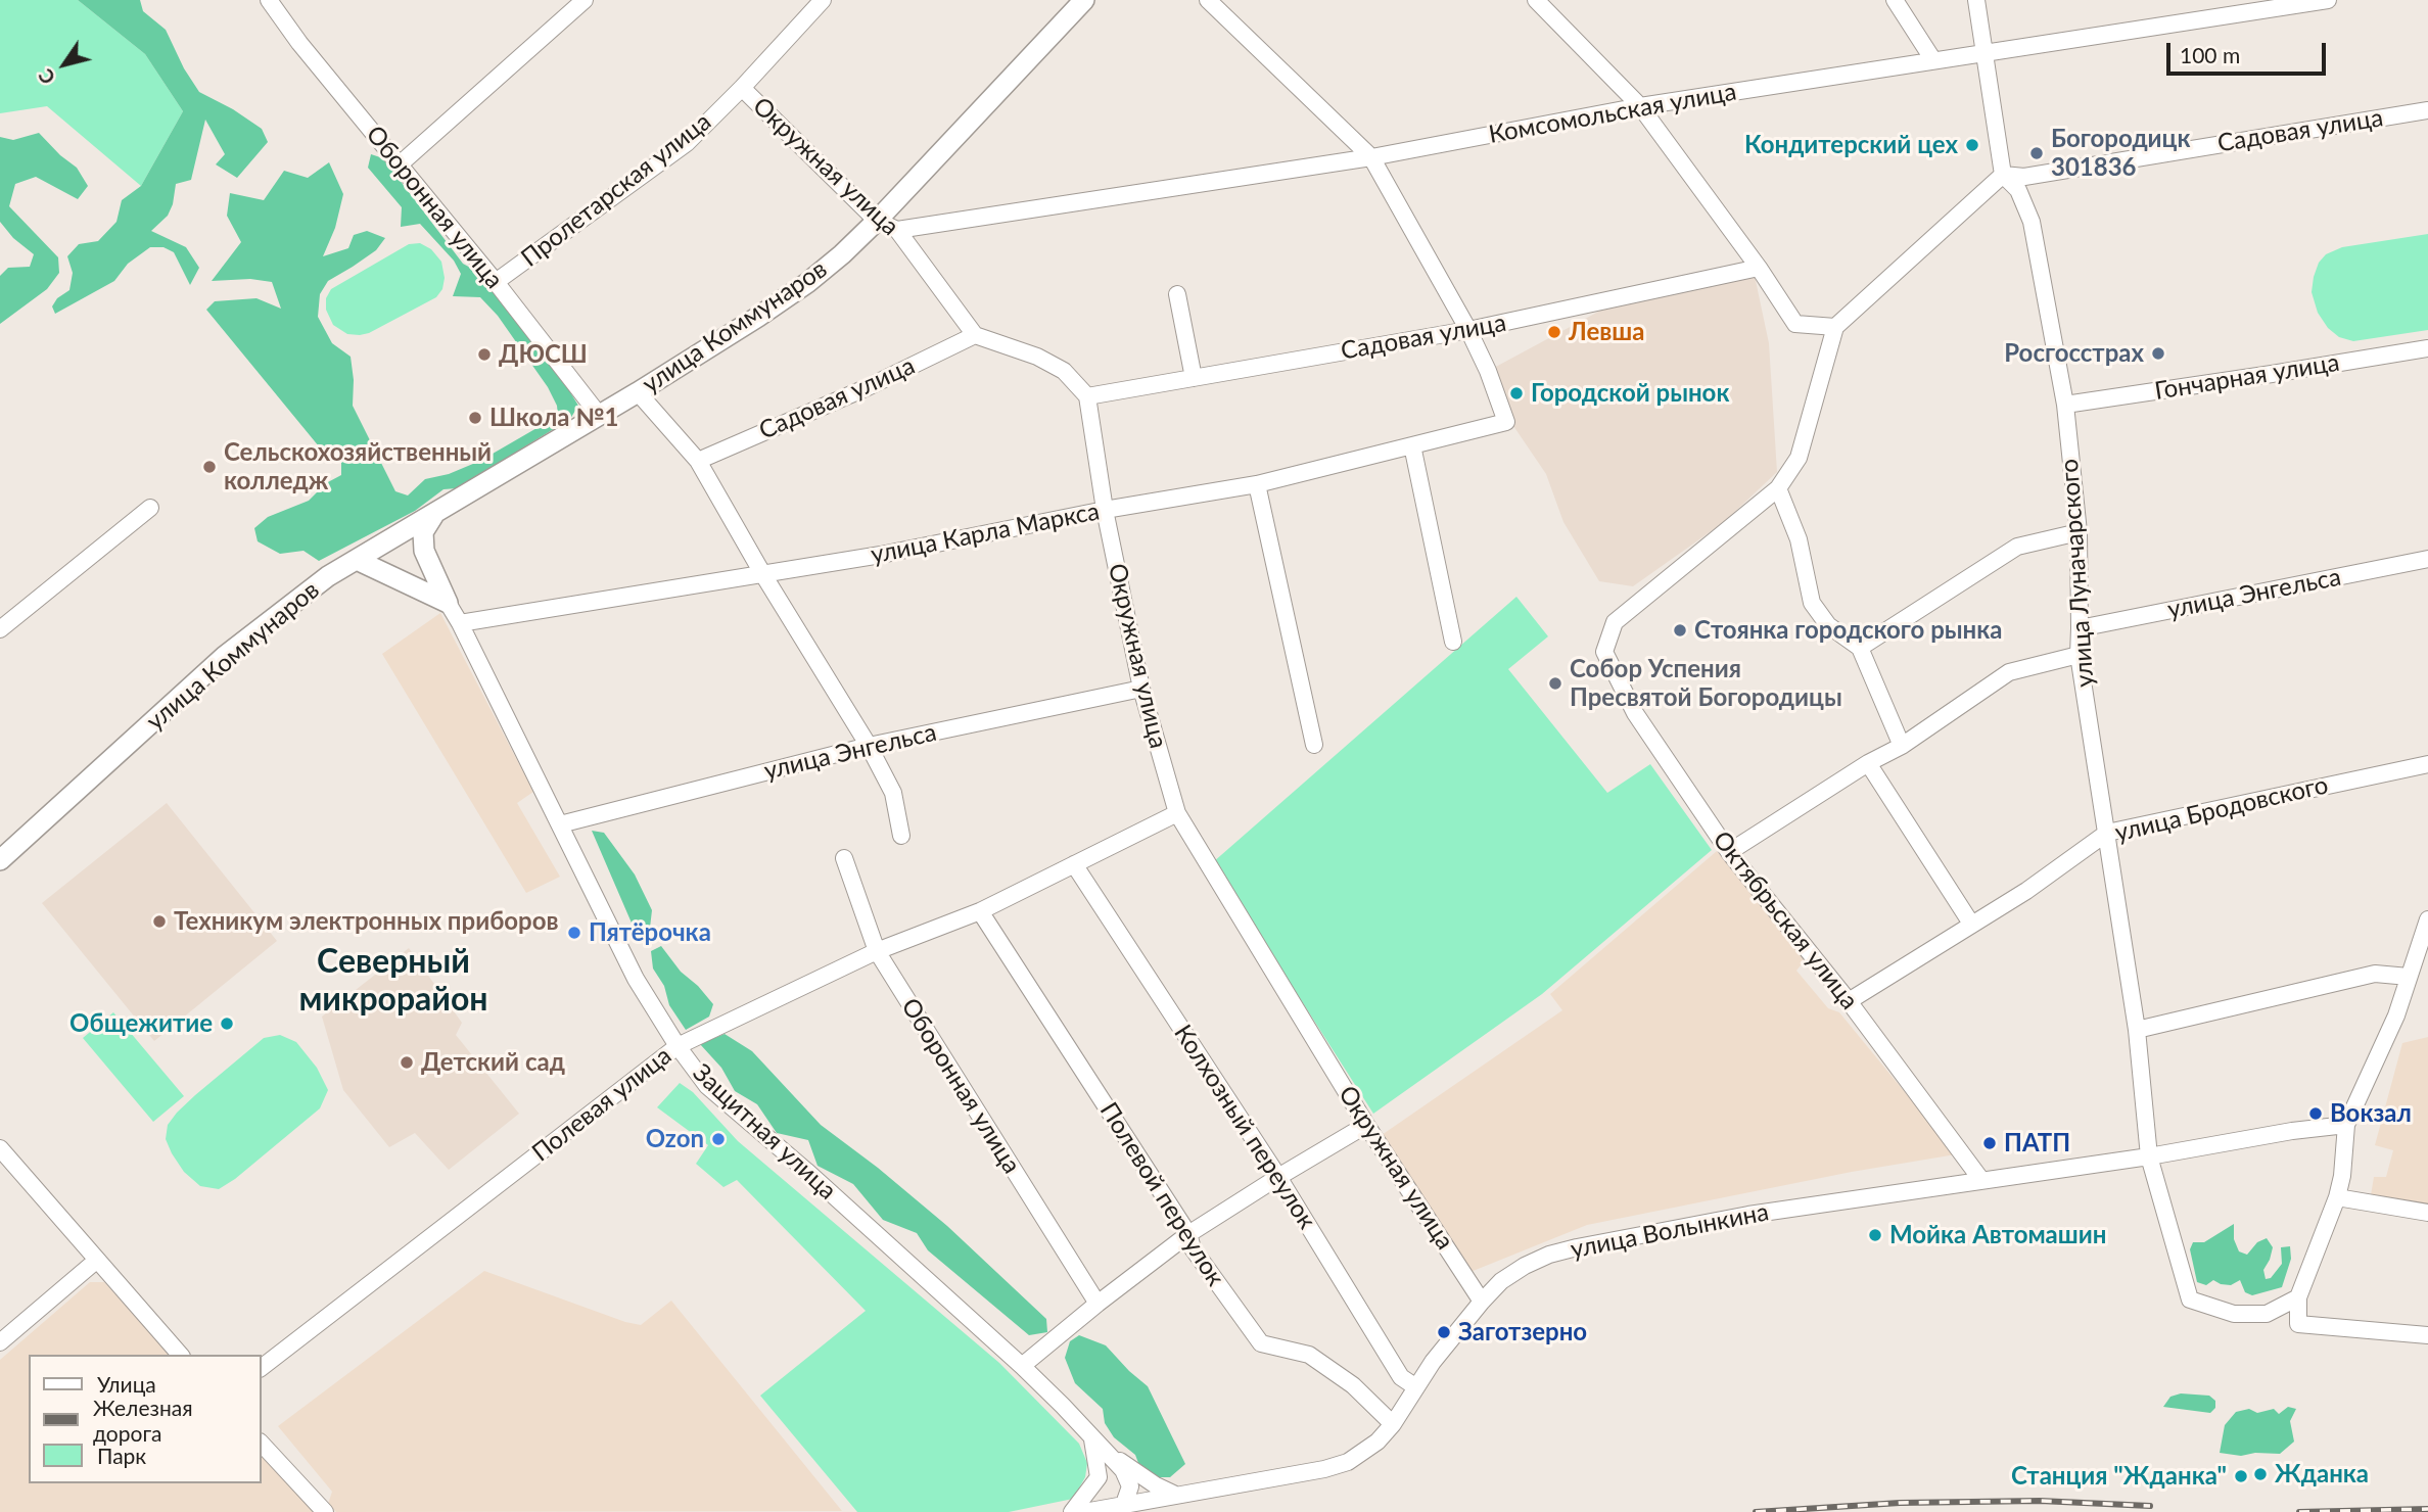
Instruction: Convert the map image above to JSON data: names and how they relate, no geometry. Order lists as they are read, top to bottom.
{
  "streets": {
    "main road": ["улица Коммунаров"],
    "street": [
      "Комсомольская улица",
      "Садовая улица",
      "Окружная улица",
      "Пролетарская улица",
      "Оборонная улица",
      "Гончарная улица",
      "улица Карла Маркса",
      "улица Луначарского",
      "улица Энгельса",
      "улица Бродовского",
      "Октябрьская улица",
      "Полевая улица",
      "Колхозный переулок",
      "Защитная улица",
      "Полевой переулок",
      "улица Волынкина"
    ]
  },
  "crossings": [
    ["Комсомольская улица", "Окружная улица"],
    ["Комсомольская улица", "улица Луначарского"],
    ["Садовая улица", "Окружная улица"],
    ["Садовая улица", "улица Карла Маркса"],
    ["Садовая улица", "улица Луначарского"],
    ["Окружная улица", "Пролетарская улица"],
    ["Окружная улица", "улица Коммунаров"],
    ["Окружная улица", "улица Карла Маркса"],
    ["Окружная улица", "улица Энгельса"],
    ["Окружная улица", "Полевая улица"],
    ["Окружная улица", "улица Волынкина"],
    ["Пролетарская улица", "Оборонная улица"],
    ["Оборонная улица", "улица Коммунаров"],
    ["Оборонная улица", "Полевая улица"],
    ["Гончарная улица", "улица Луначарского"],
    ["улица Карла Маркса", "Защитная улица"],
    ["улица Луначарского", "улица Энгельса"],
    ["улица Луначарского", "улица Бродовского"],
    ["улица Луначарского", "улица Волынкина"],
    ["улица Энгельса", "Защитная улица"],
    ["улица Бродовского", "Октябрьская улица"],
    ["Октябрьская улица", "улица Волынкина"],
    ["Полевая улица", "Колхозный переулок"],
    ["Полевая улица", "Защитная улица"],
    ["Полевая улица", "Полевой переулок"],
    ["Колхозный переулок", "улица Волынкина"],
    ["Полевой переулок", "улица Волынкина"]
  ],
  "districts": ["Северный микрорайон"],
  "places": [
    "Кондитерский цех",
    "Богородицк 301836",
    "Левша",
    "Росгосстрах",
    "ДЮСШ",
    "Городской рынок",
    "Школа №1",
    "Сельскохозяйственный колледж",
    "Cтоянка городского рынка",
    "Собор Успения Пресвятой Богородицы",
    "Техникум электронных приборов",
    "Пятёрочка",
    "Общежитие",
    "Детский сад",
    "Вокзал",
    "Ozon",
    "ПАТП",
    "Мойка Автомашин",
    "Заготзерно",
    "Жданка",
    "Станция \"Жданка\""
  ],
  "legend": ["Улица", "Железная дорога", "Парк"],
  "scale_bar": "100 m",
  "north": "bottom left"
}
